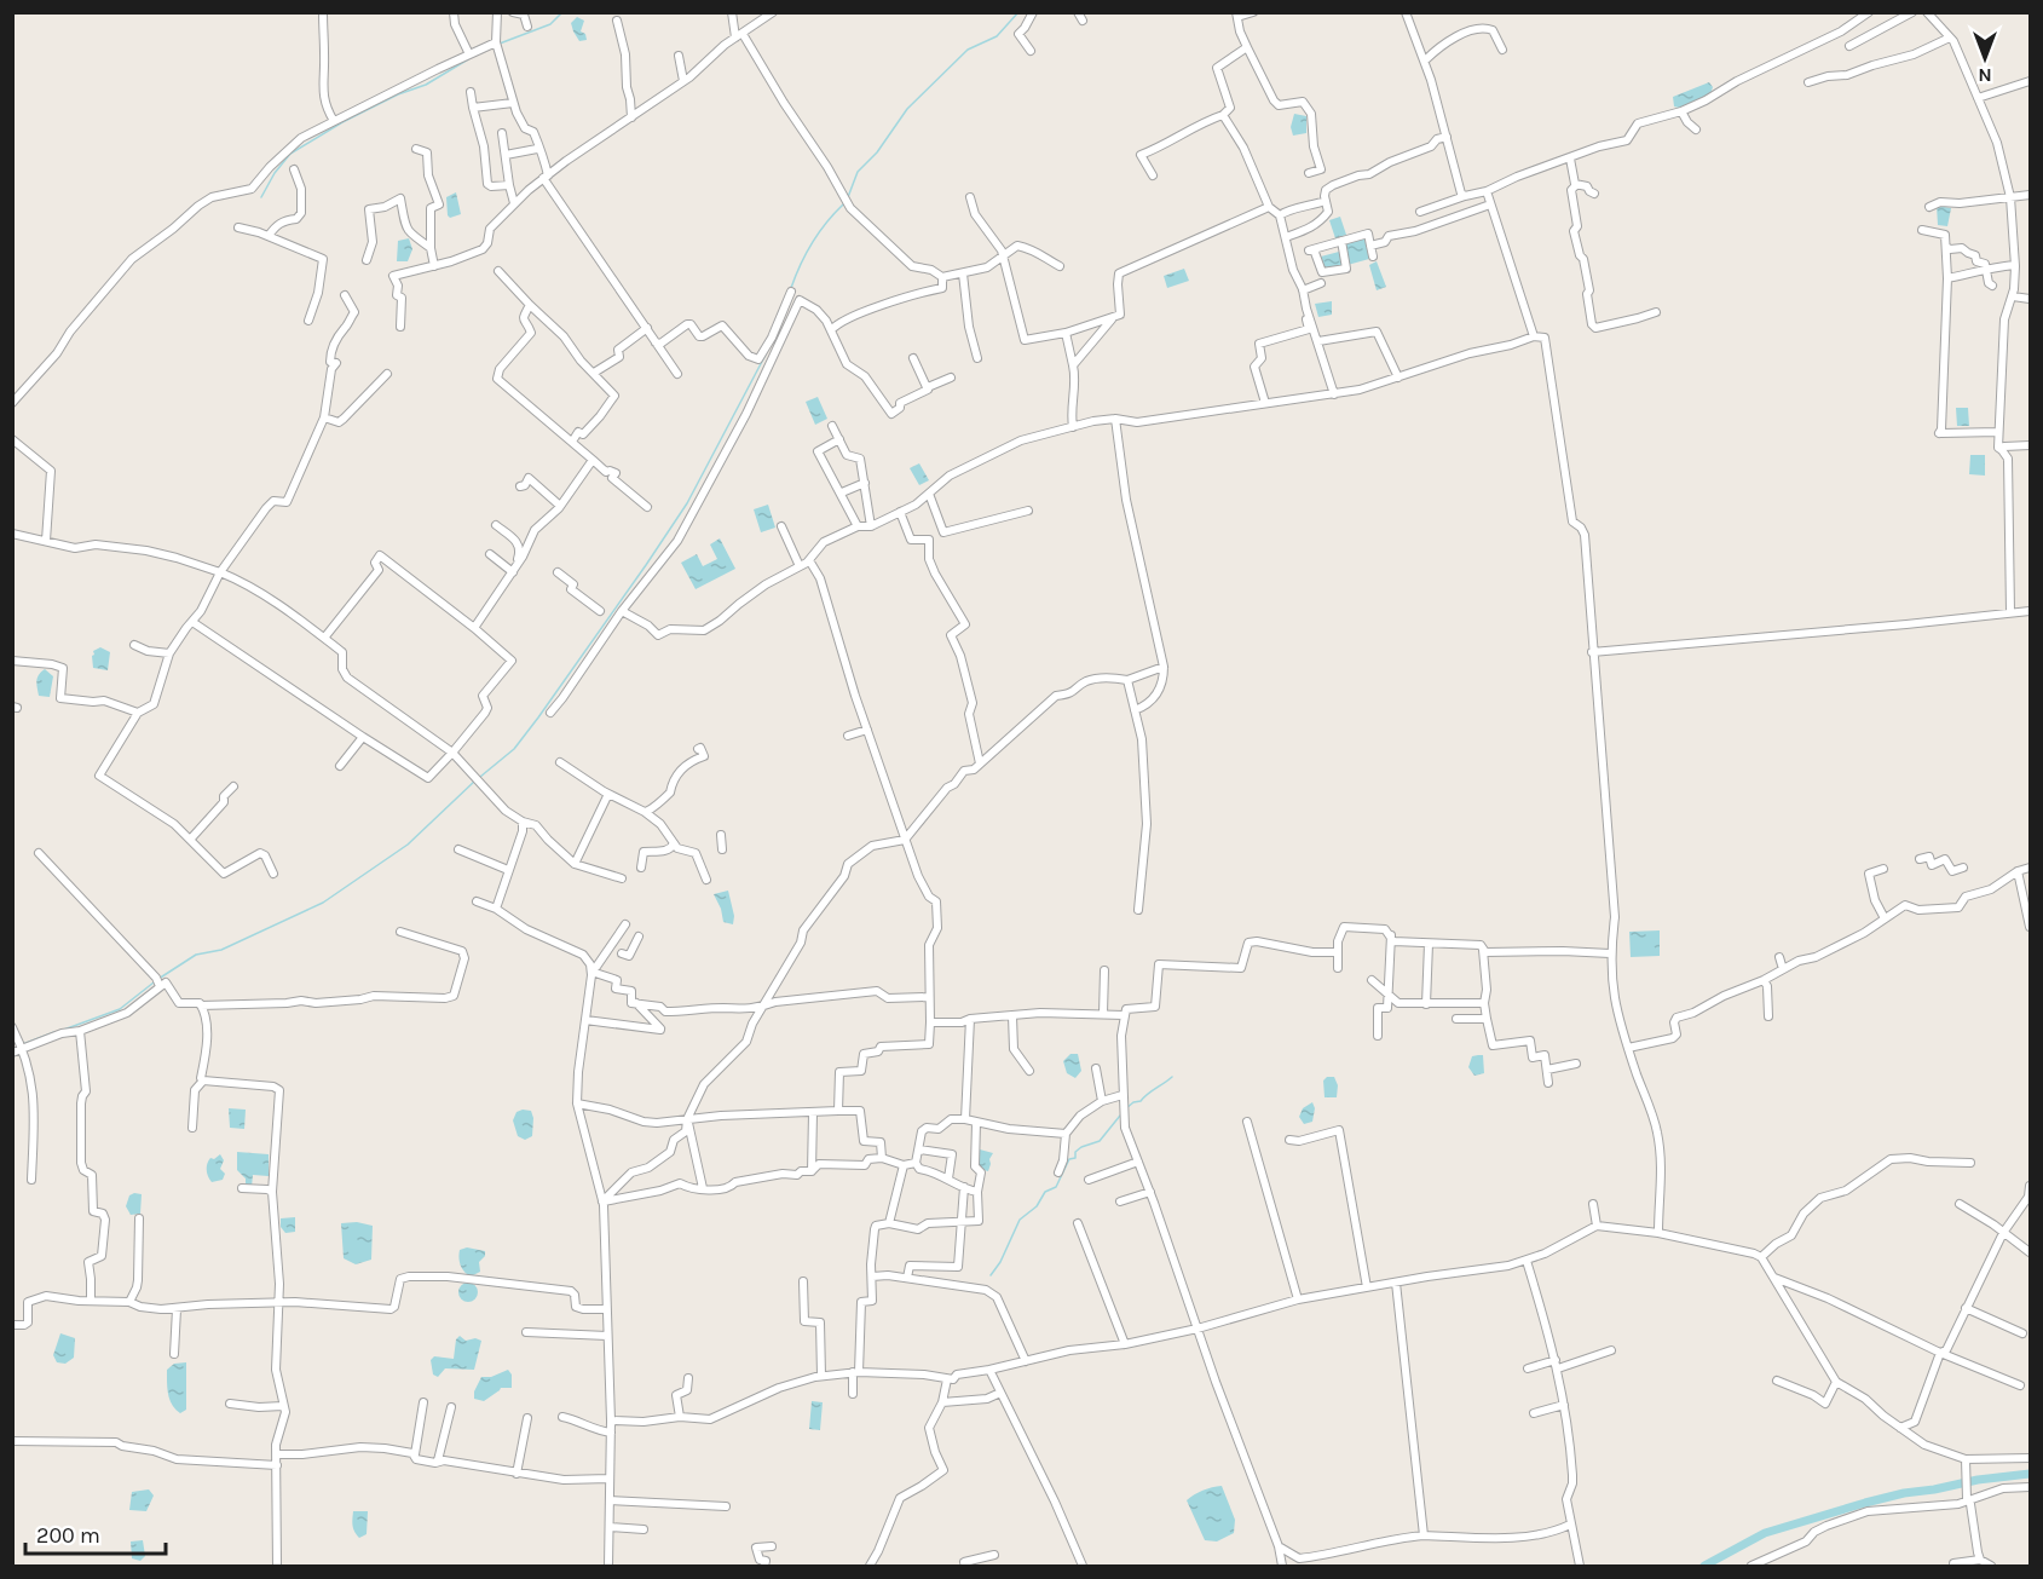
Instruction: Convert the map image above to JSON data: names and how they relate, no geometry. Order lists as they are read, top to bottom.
{
  "scale_bar": "200 m",
  "north": "bottom"
}
